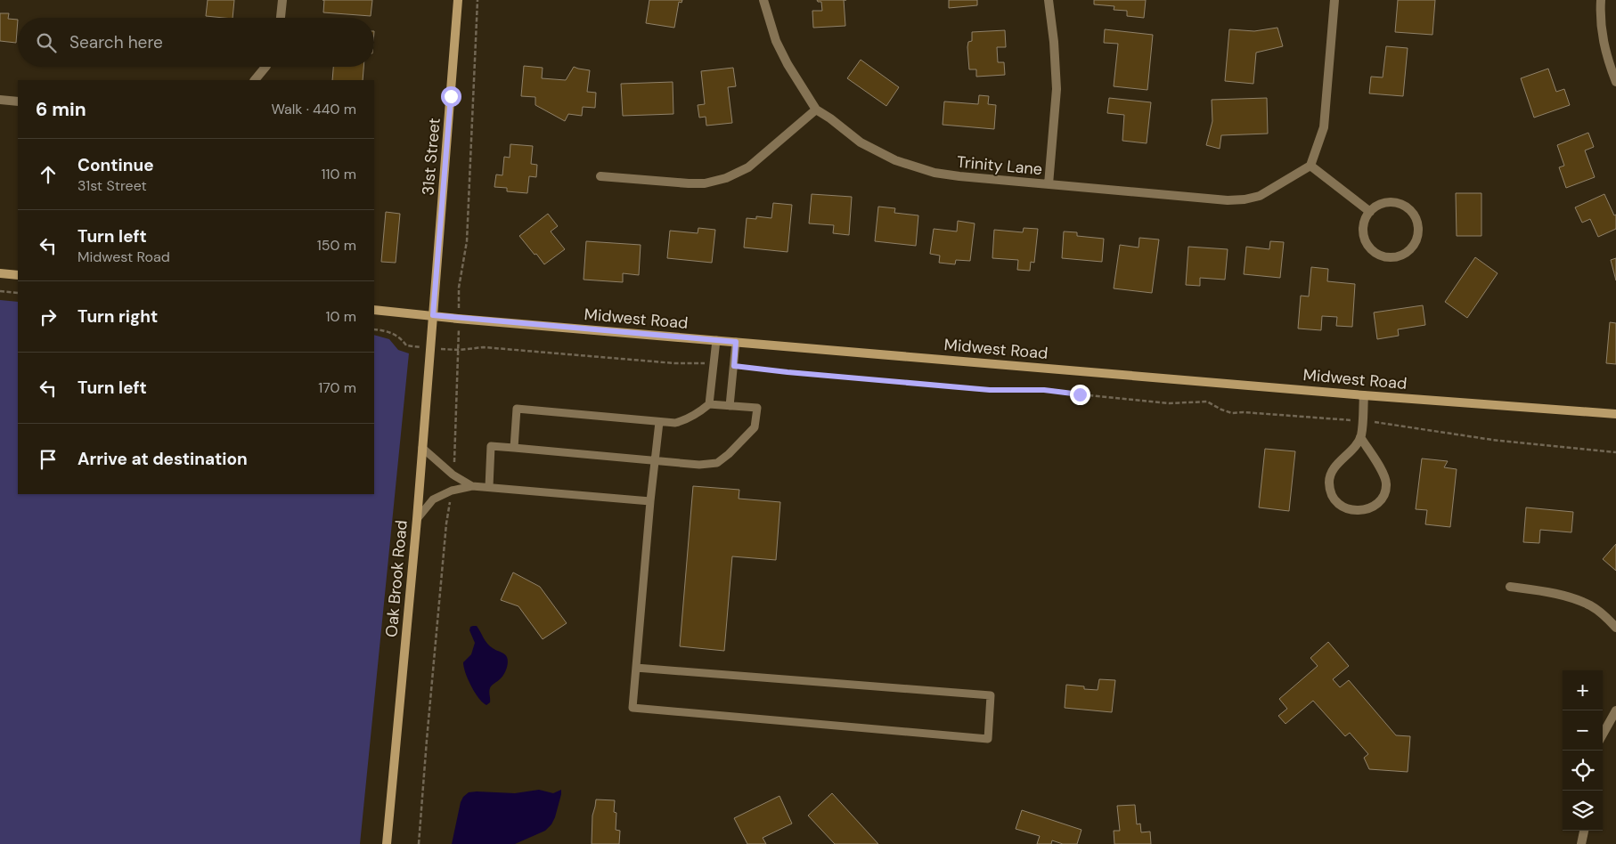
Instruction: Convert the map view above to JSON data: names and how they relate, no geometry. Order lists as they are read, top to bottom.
{
  "streets": {
    "main road": ["31st Street", "Midwest Road", "Oak Brook Road"],
    "street": ["Trinity Lane"]
  },
  "crossings": [
    ["31st Street", "Midwest Road"],
    ["31st Street", "Oak Brook Road"],
    ["Midwest Road", "Oak Brook Road"]
  ],
  "page": {
    "search": "Search here",
    "heading": ["6 min", "Walk · 440 m"],
    "list": [
      ["Continue", "31st Street", "110 m"],
      ["Turn left", "Midwest Road", "150 m"],
      ["Turn right", "10 m"],
      ["Turn left", "170 m"],
      "Arrive at destination"
    ],
    "map_buttons": ["+", "−"]
  }
}
